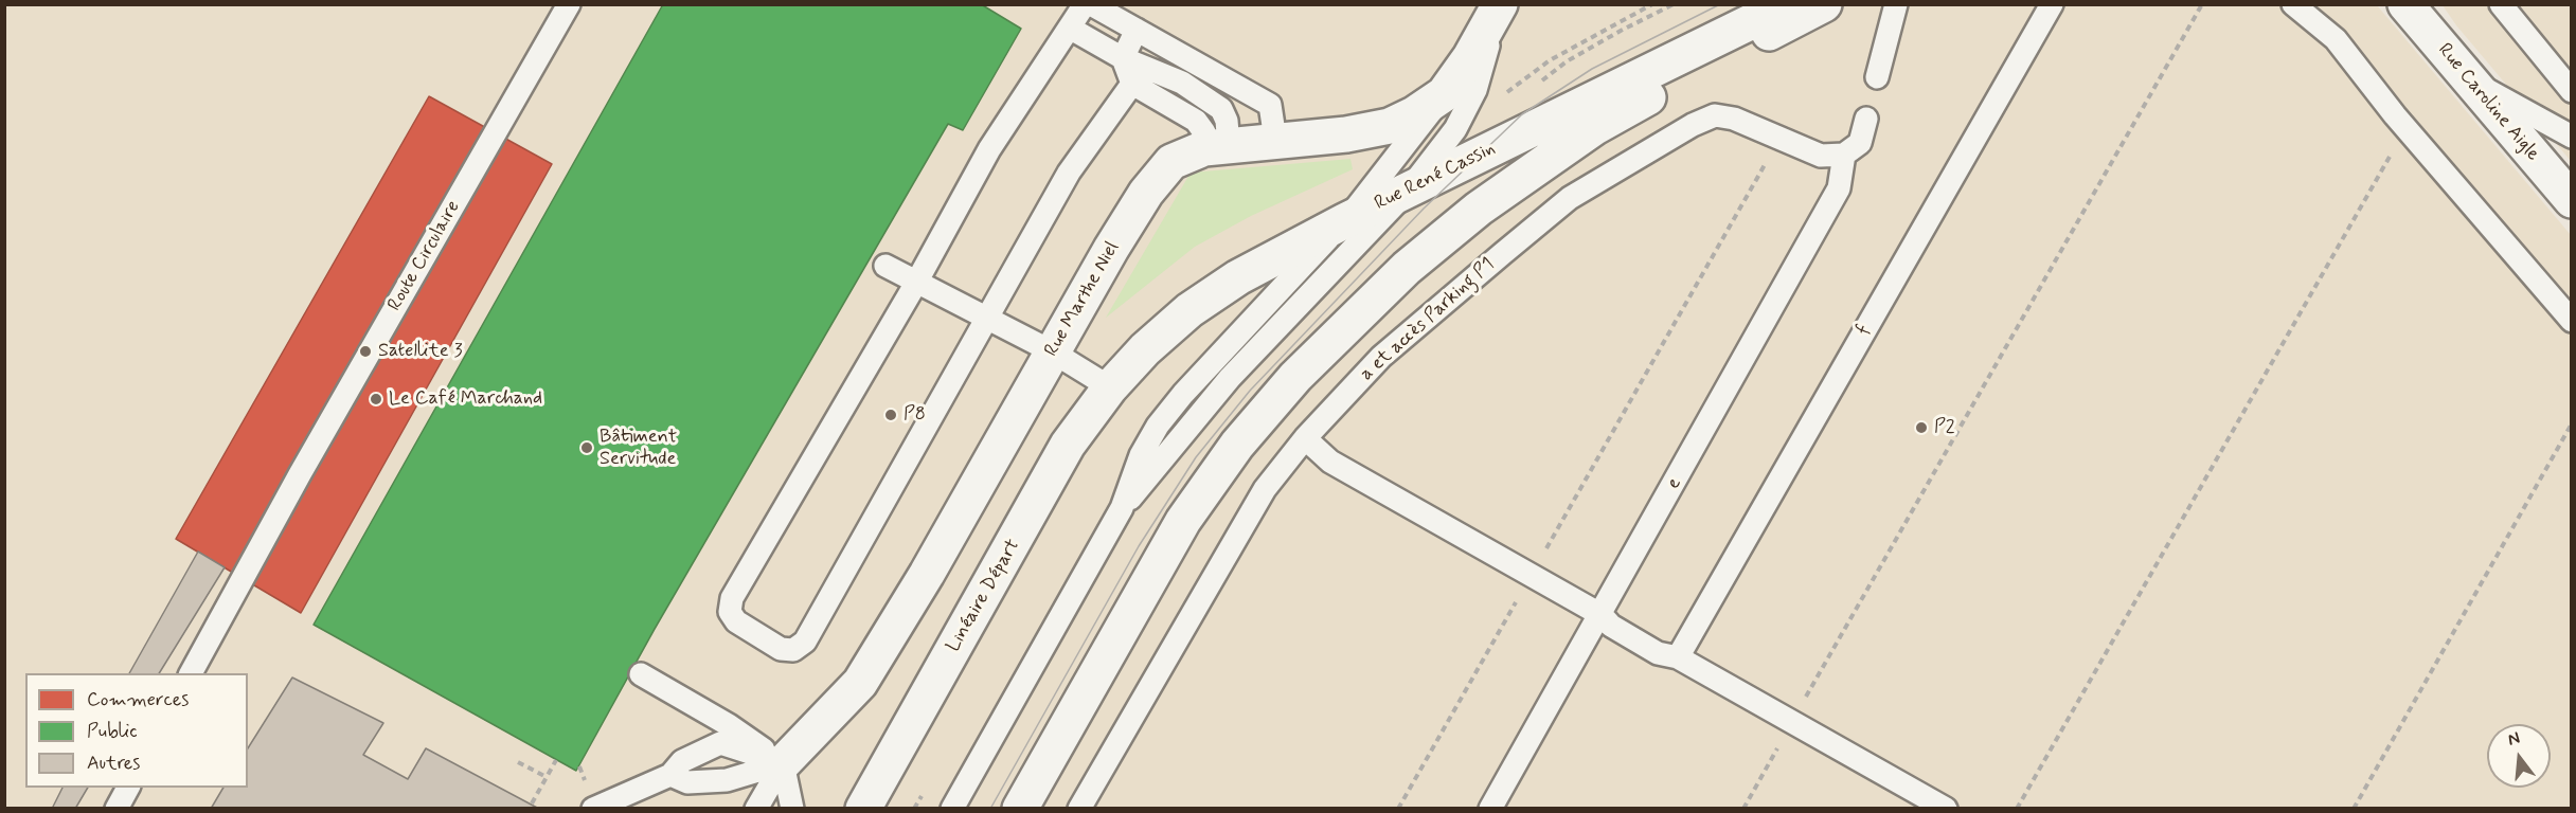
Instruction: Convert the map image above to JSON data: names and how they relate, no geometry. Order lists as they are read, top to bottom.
{
  "streets": {
    "street": [
      "Rue Caroline Aigle",
      "Rue René Cassin",
      "Rue Marthe Niel",
      "Linéaire Départ"
    ],
    "lane": [
      "Route Circulaire",
      "a et accès Parking P1",
      "f",
      "e"
    ]
  },
  "crossings": [
    ["Rue René Cassin", "Linéaire Départ"],
    ["a et accès Parking P1", "e"]
  ],
  "places": [
    "Satellite 3",
    "Le Café Marchand",
    "P8",
    "P2",
    "Bâtiment Servitude"
  ],
  "legend": ["Commerces", "Public", "Autres"],
  "north": "top"
}
